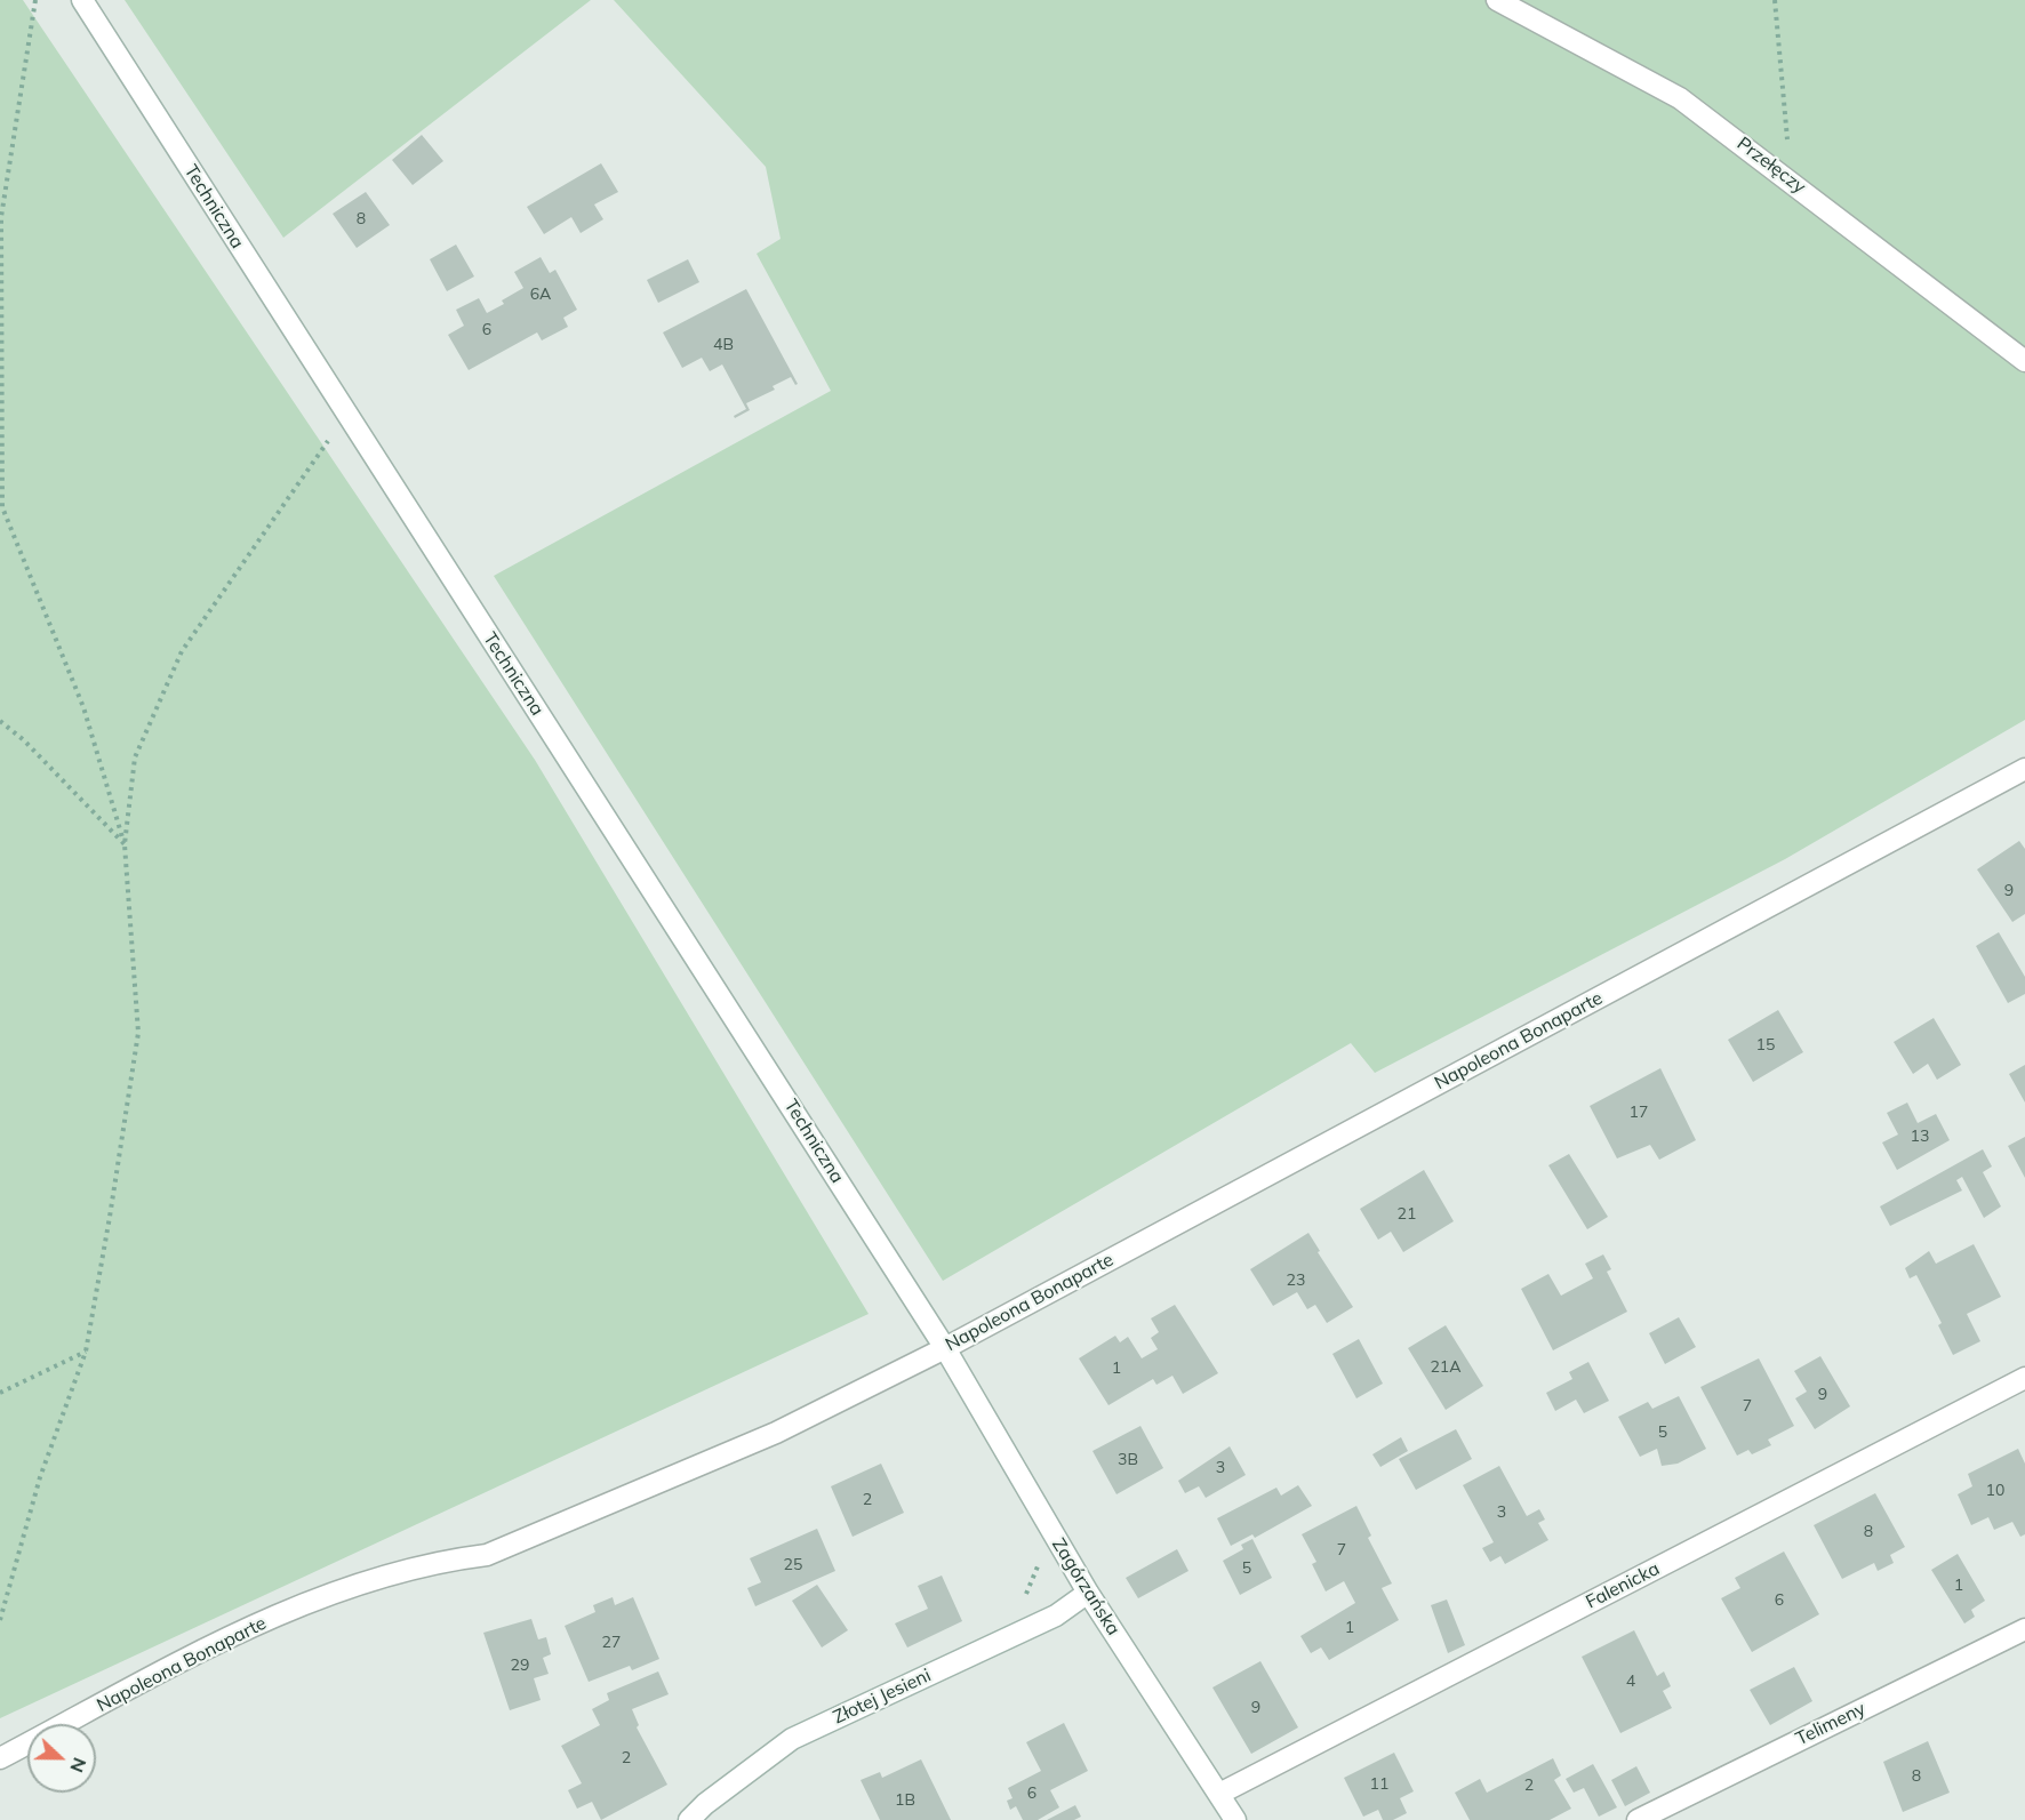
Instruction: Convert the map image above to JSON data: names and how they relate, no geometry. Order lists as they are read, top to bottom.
{
  "streets": {
    "street": [
      "Przełęczy",
      "Techniczna",
      "Napoleona Bonaparte",
      "Falenicka",
      "Zagórzańska",
      "Złotej Jesieni",
      "Telimeny"
    ]
  },
  "crossings": [
    ["Techniczna", "Napoleona Bonaparte"],
    ["Techniczna", "Zagórzańska"],
    ["Napoleona Bonaparte", "Zagórzańska"],
    ["Falenicka", "Zagórzańska"],
    ["Zagórzańska", "Złotej Jesieni"]
  ],
  "house_numbers": [
    "8",
    "6A",
    "6",
    "4B",
    "9",
    "15",
    "17",
    "13",
    "21",
    "23",
    "21A",
    "1",
    "9",
    "7",
    "5",
    "3B",
    "3",
    "10",
    "2",
    "3",
    "8",
    "7",
    "25",
    "5",
    "1",
    "6",
    "1",
    "27",
    "29",
    "4",
    "9",
    "2",
    "8",
    "11",
    "2",
    "6",
    "1B"
  ],
  "north": "right"
}
